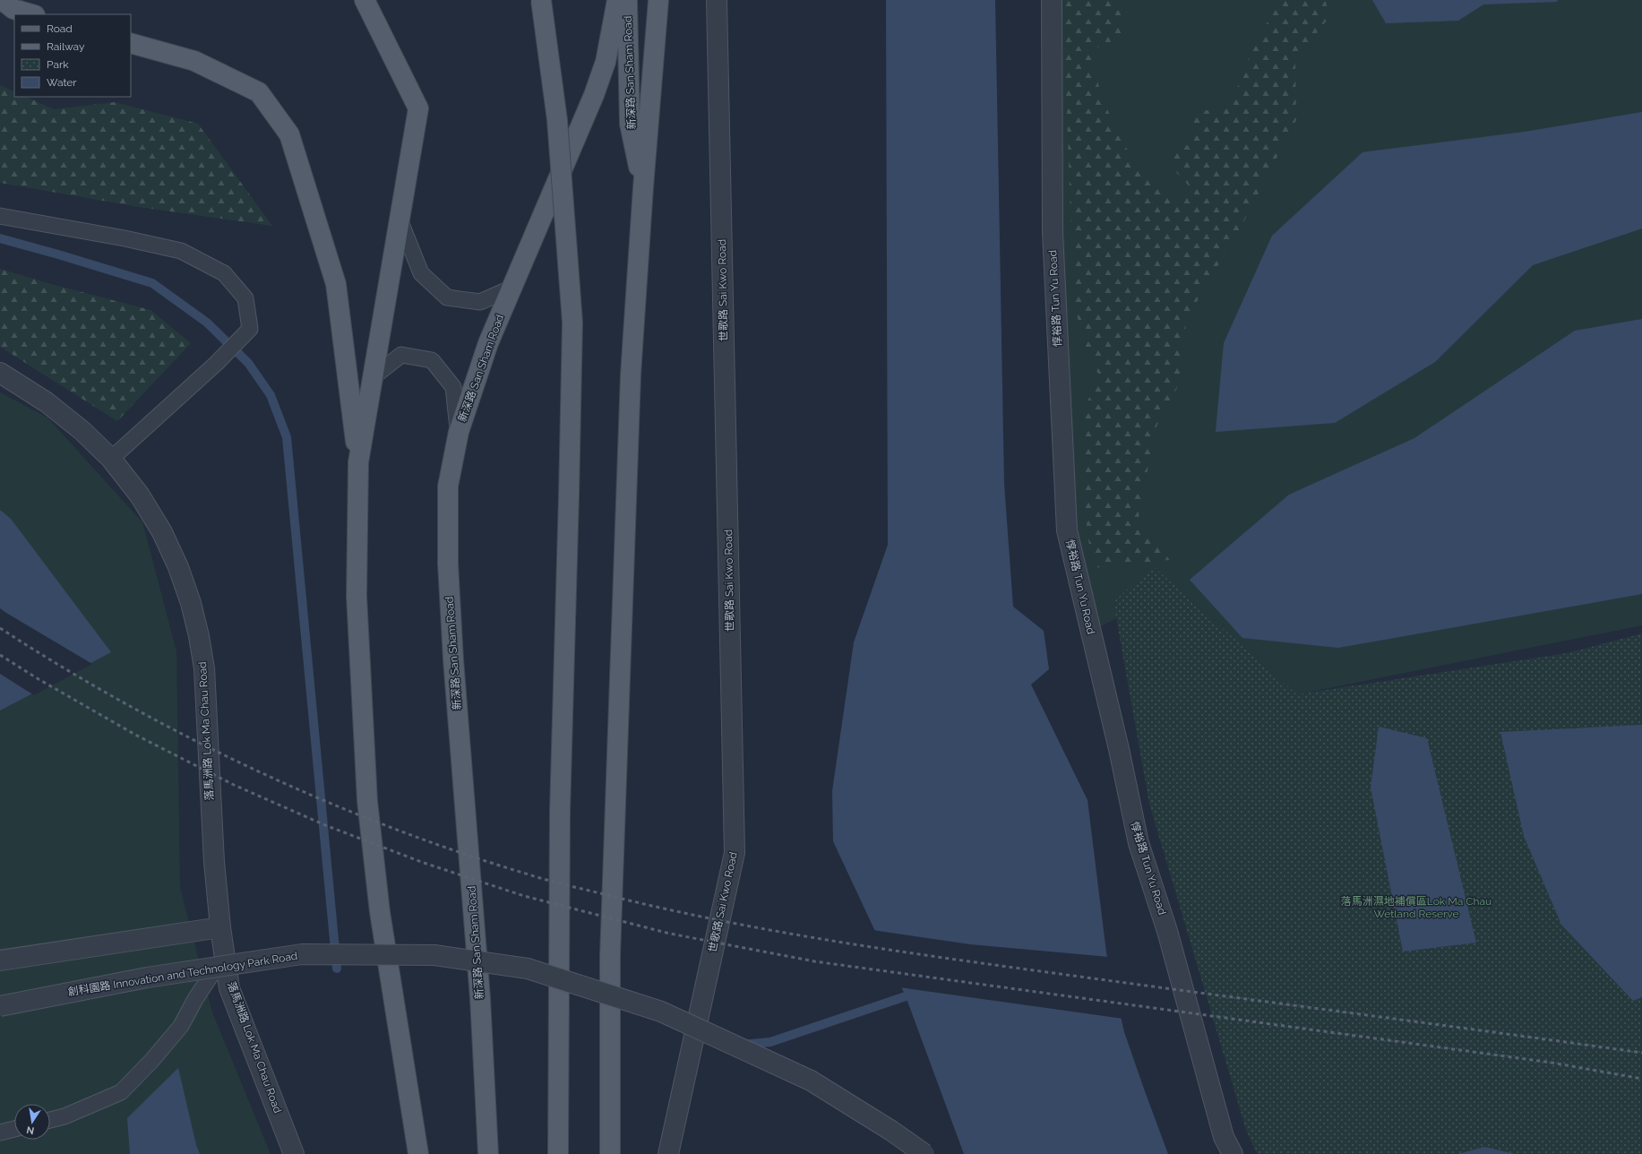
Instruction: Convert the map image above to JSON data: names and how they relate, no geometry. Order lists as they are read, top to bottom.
{
  "streets": {
    "main road": ["新深路 San Sham Road"],
    "street": [
      "世歌路 Sai Kwo Road",
      "惇裕路 Tun Yu Road",
      "落馬洲路 Lok Ma Chau Road",
      "創科園路 Innovation and Technology Park Road"
    ]
  },
  "parks": ["落馬洲濕地補償區Lok Ma Chau Wetland Reserve"],
  "legend": [
    "Road",
    "Railway",
    "Park",
    "Water"
  ],
  "north": "bottom"
}
